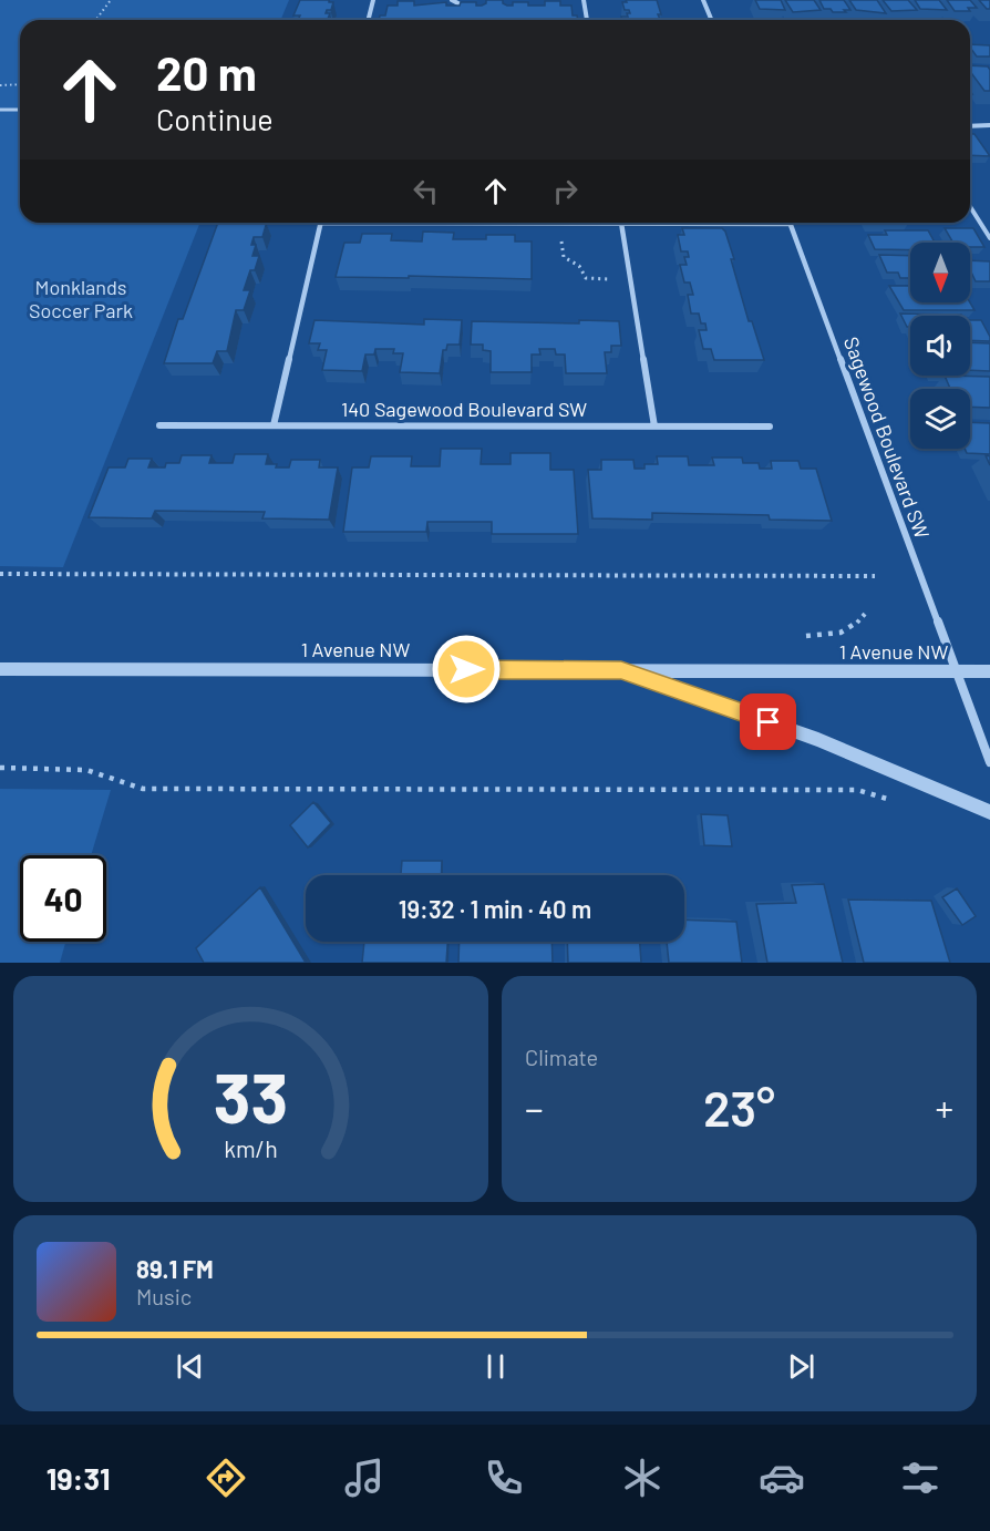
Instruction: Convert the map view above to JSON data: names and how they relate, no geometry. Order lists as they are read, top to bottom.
{
  "streets": {
    "street": ["140 Sagewood Boulevard SW", "Sagewood Boulevard SW", "1 Avenue NW"]
  },
  "crossings": [
    ["Sagewood Boulevard SW", "1 Avenue NW"]
  ],
  "parks": ["Monklands Soccer Park"],
  "north": "bottom",
  "page": {
    "turn": ["20 m", "Continue"],
    "limit": "40",
    "trip": "19:32 · 1 min · 40 m",
    "tile": "Climate",
    "heat": ["−", "23°", "+"],
    "song": ["89.1 FM", "Music"],
    "tabs": "19:31",
    "gauge": ["33", "km/h"]
  }
}
